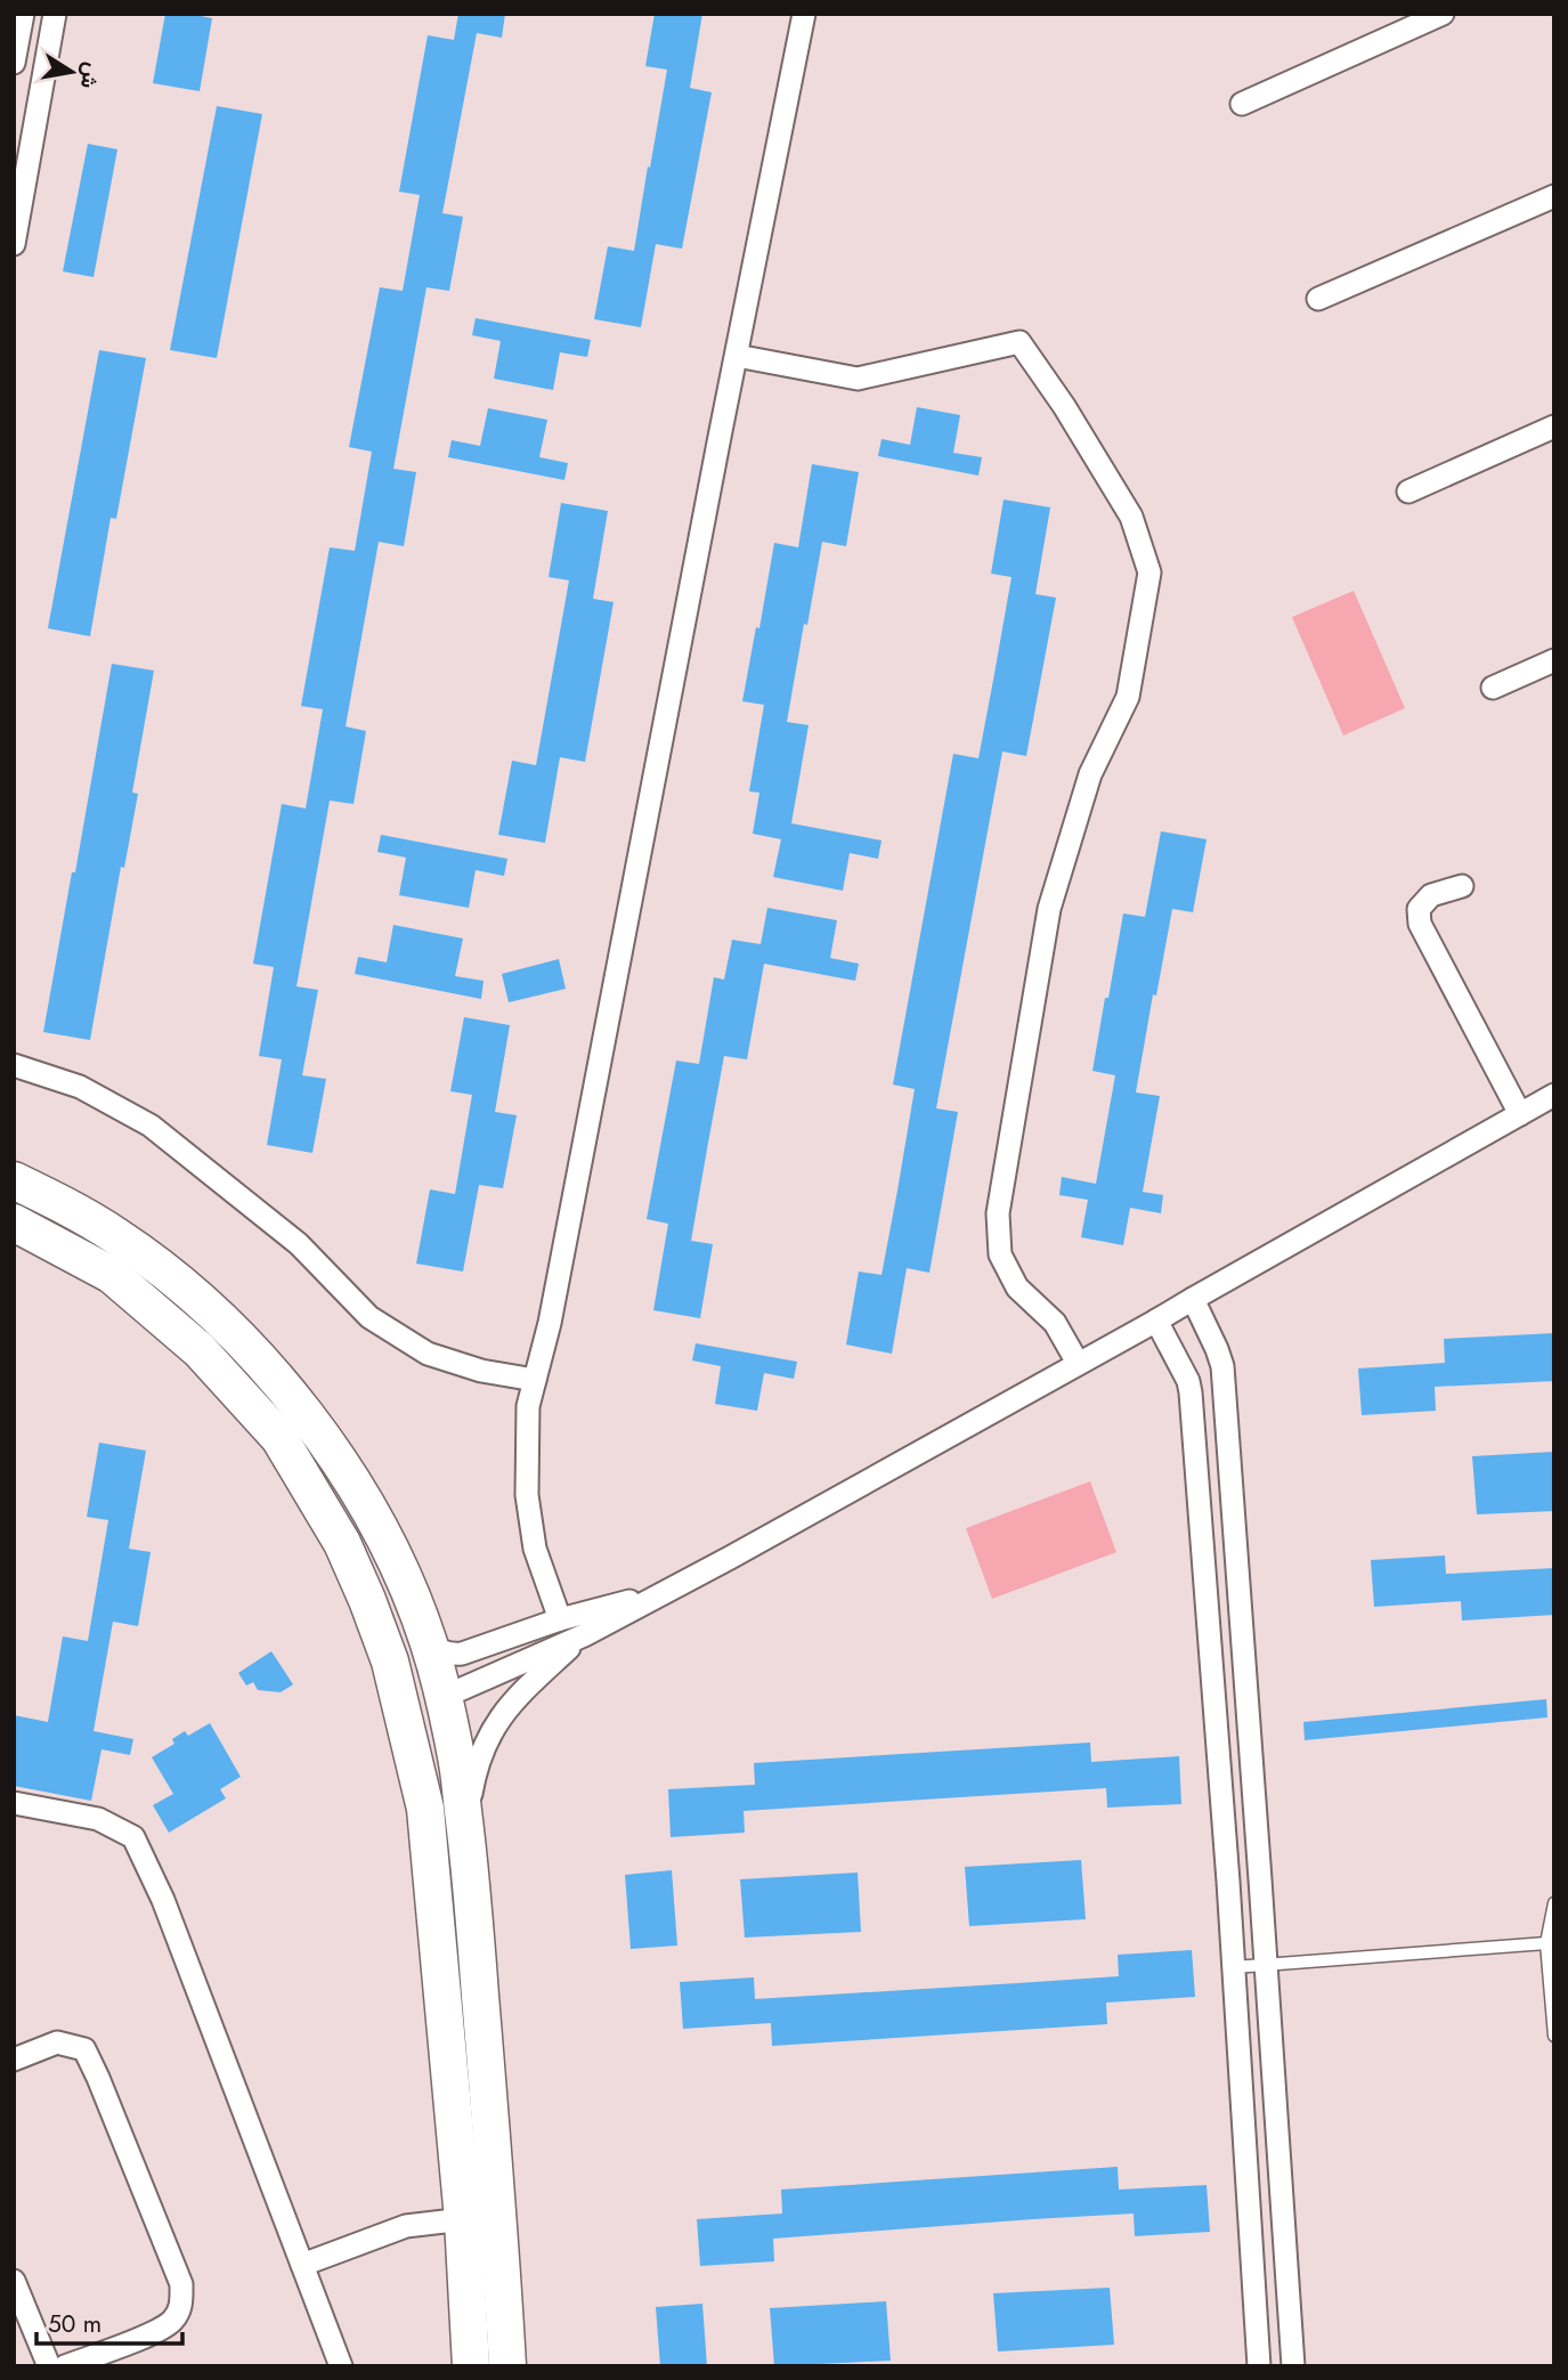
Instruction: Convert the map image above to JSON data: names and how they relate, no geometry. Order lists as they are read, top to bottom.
{
  "scale_bar": "50 m",
  "north": "right"
}
